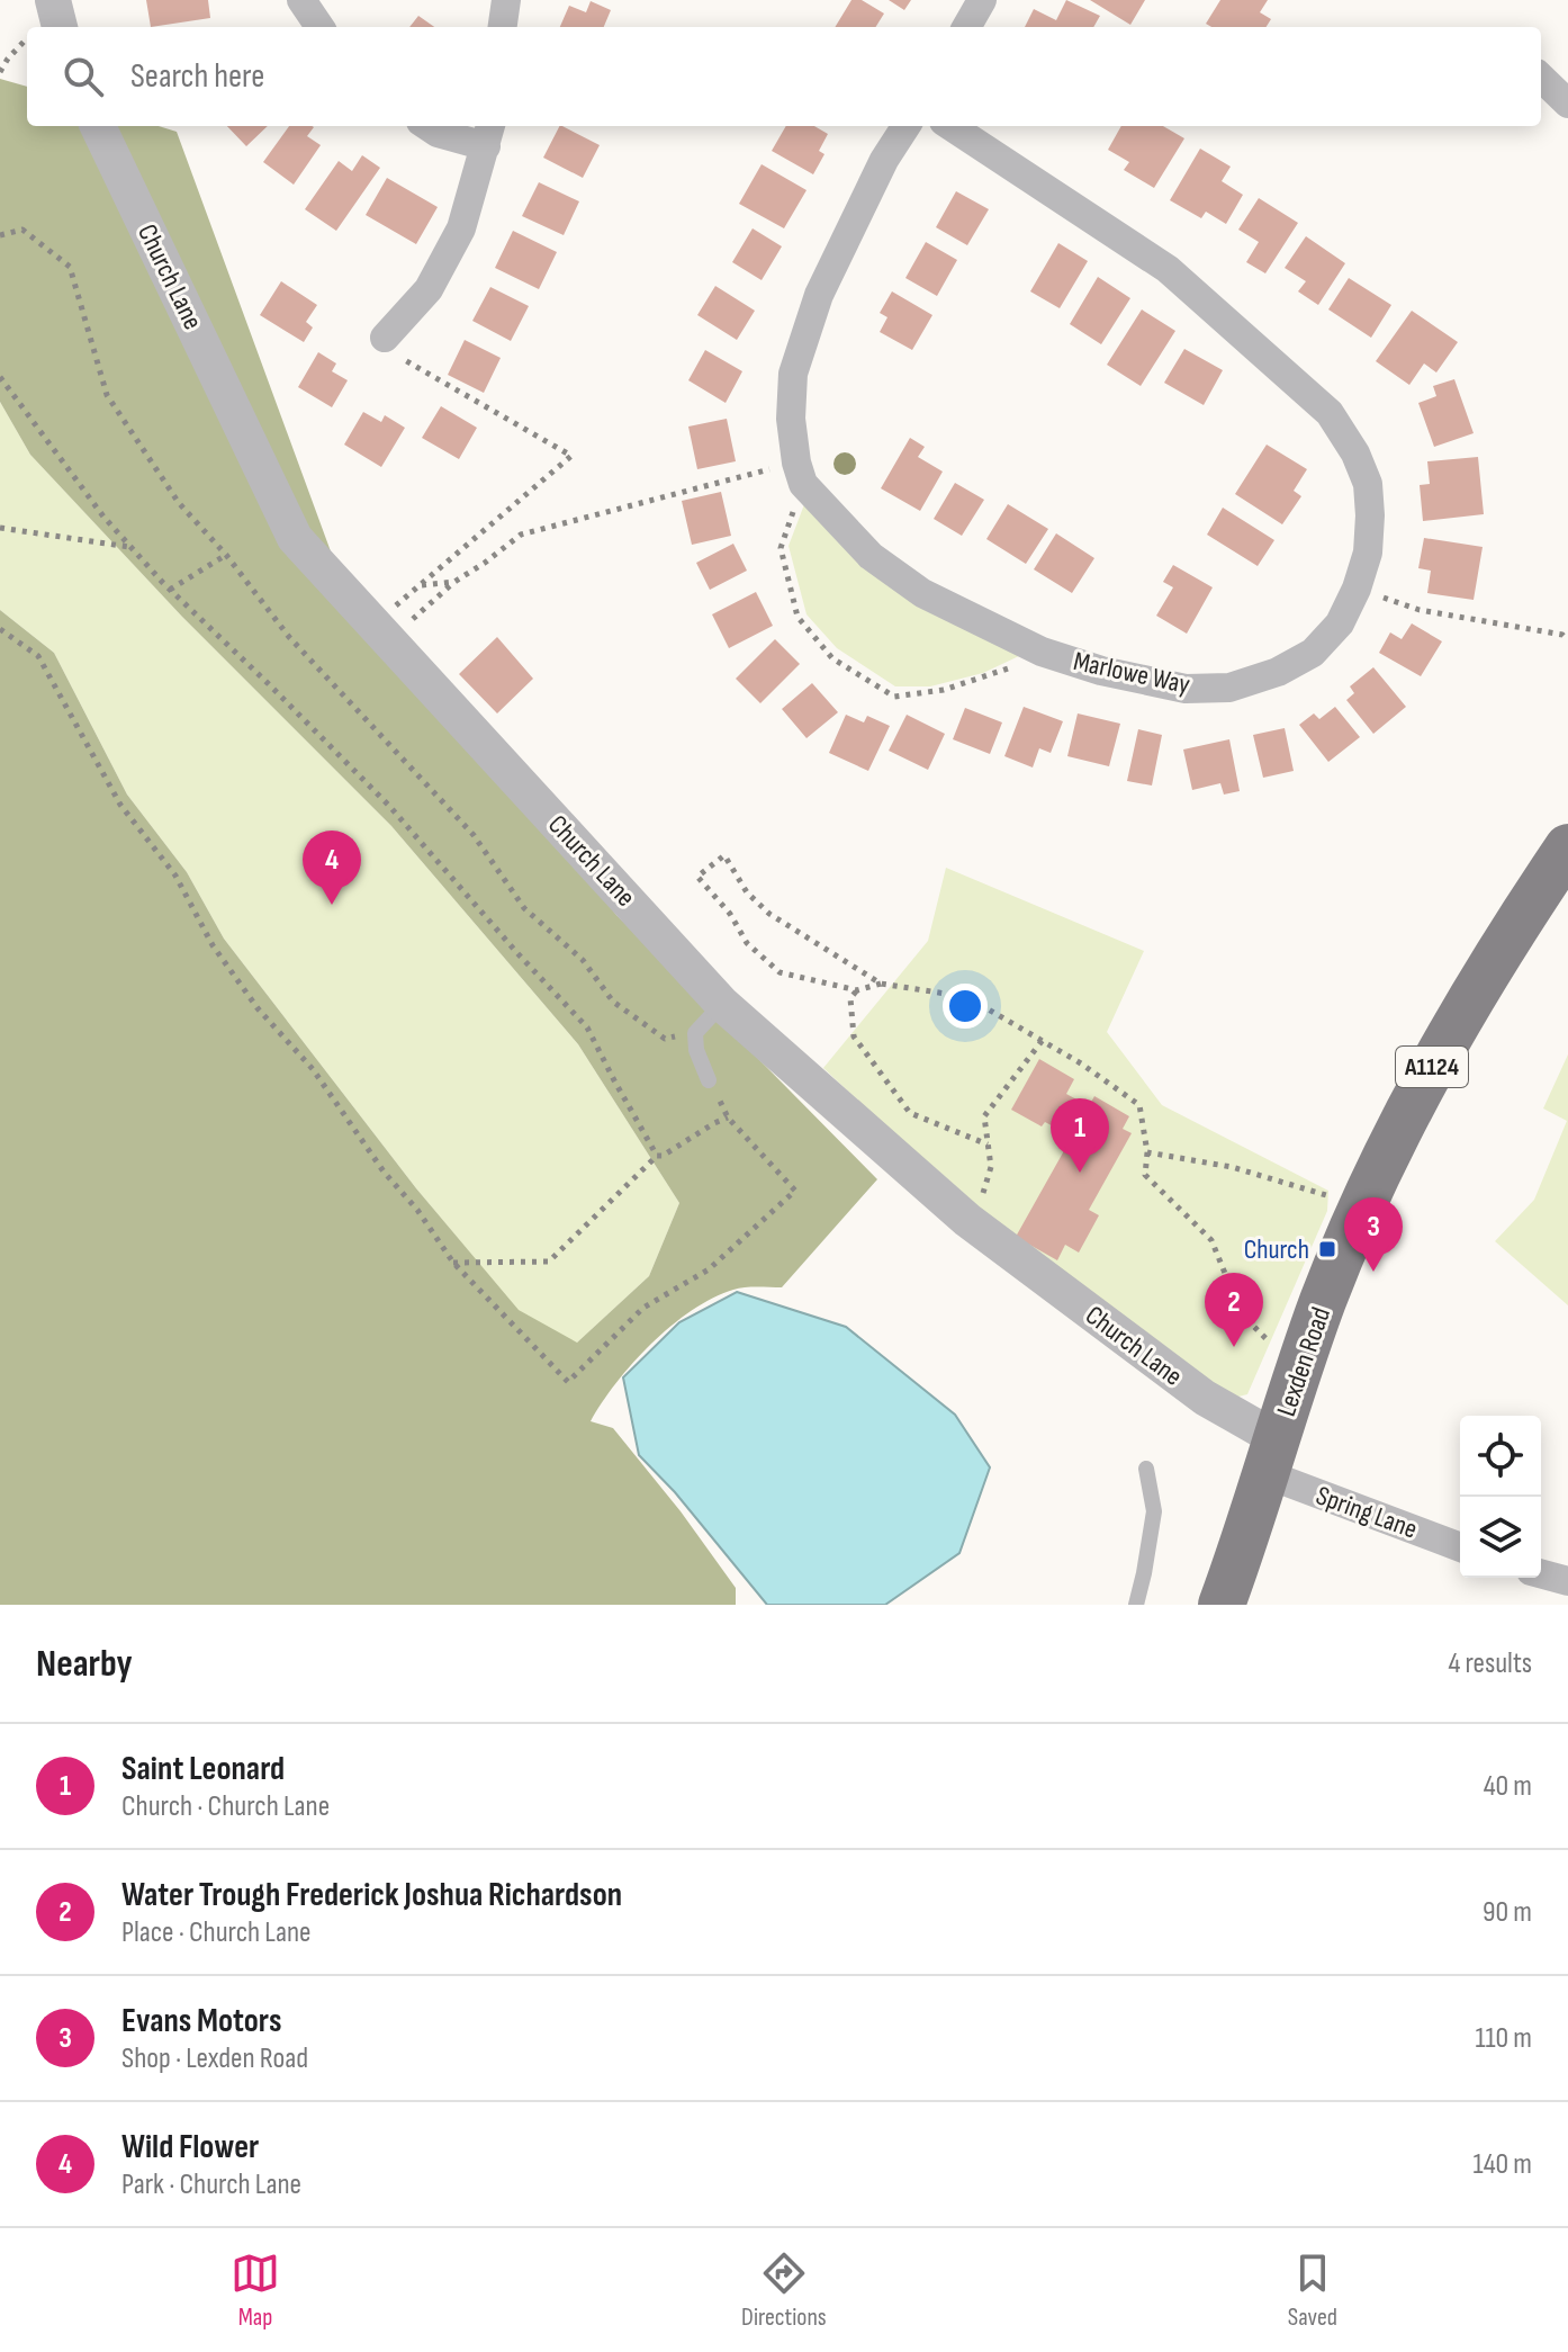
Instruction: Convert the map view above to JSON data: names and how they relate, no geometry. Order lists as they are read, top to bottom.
{
  "streets": {
    "main road": ["A1124", "Lexden Road"],
    "street": ["Church Lane", "Marlowe Way", "Spring Lane"]
  },
  "crossings": [
    ["Church Lane", "Lexden Road"],
    ["Church Lane", "Spring Lane"],
    ["Lexden Road", "Spring Lane"]
  ],
  "places": {
    "transit": ["Church"]
  },
  "page": {
    "search": "Search here",
    "pins": [
      "4",
      "1",
      "3",
      "2"
    ],
    "heading": ["Nearby", "4 results"],
    "list": [
      {
        "mark": "1",
        "name": "Saint Leonard",
        "note": "Church · Church Lane",
        "value": "40 m"
      },
      {
        "mark": "2",
        "name": "Water Trough Frederick Joshua Richardson",
        "note": "Place · Church Lane",
        "value": "90 m"
      },
      {
        "mark": "3",
        "name": "Evans Motors",
        "note": "Shop · Lexden Road",
        "value": "110 m"
      },
      {
        "mark": "4",
        "name": "Wild Flower",
        "note": "Park · Church Lane",
        "value": "140 m"
      }
    ],
    "nav": ["Map", "Directions", "Saved"]
  }
}
